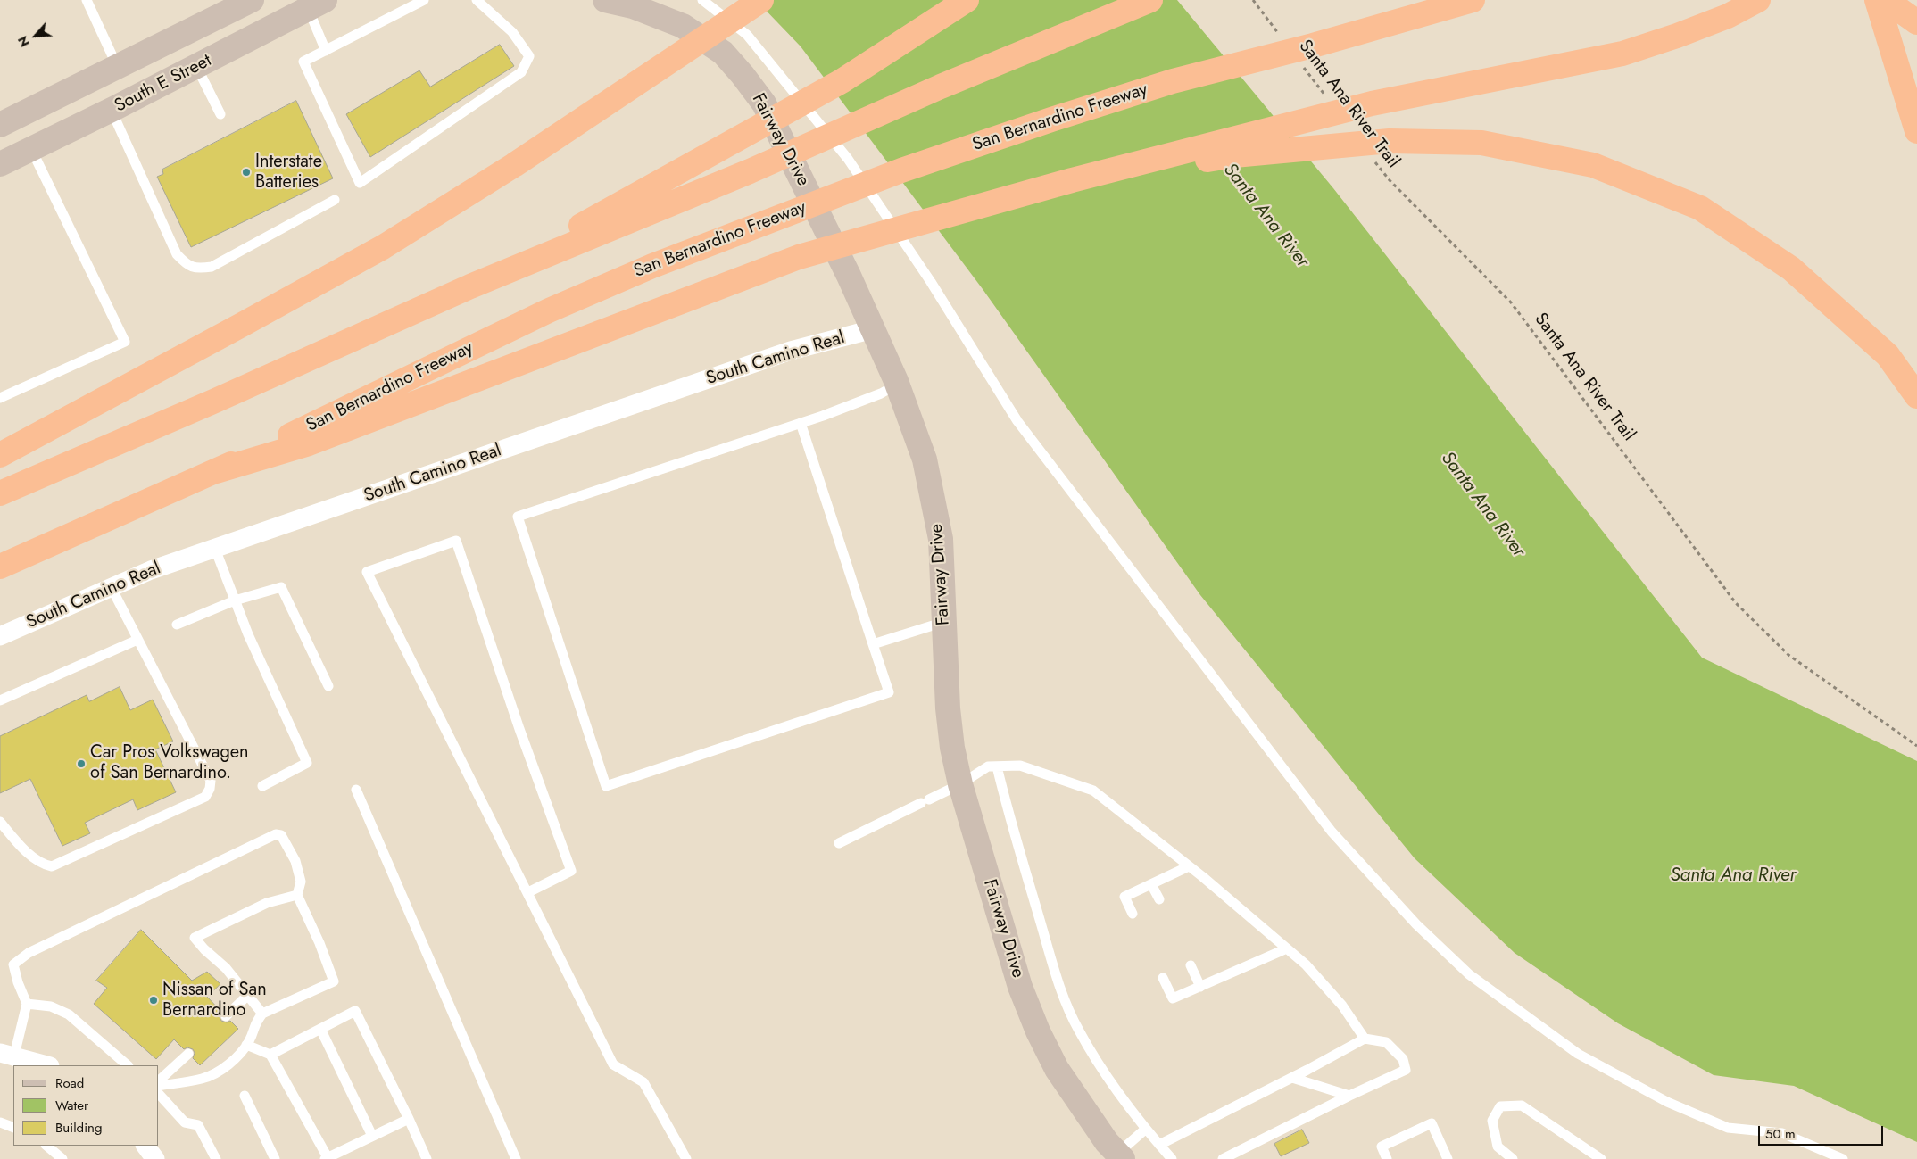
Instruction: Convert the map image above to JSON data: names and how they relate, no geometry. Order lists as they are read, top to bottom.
{
  "streets": {
    "highway": ["San Bernardino Freeway"],
    "street": ["South E Street", "Fairway Drive", "South Camino Real"],
    "path": ["Santa Ana River Trail"]
  },
  "crossings": [
    ["Santa Ana River Trail", "San Bernardino Freeway"],
    ["Fairway Drive", "South Camino Real"]
  ],
  "water": ["Santa Ana River"],
  "places": ["Interstate Batteries", "Car Pros Volkswagen of San Bernardino.", "Nissan of San Bernardino"],
  "legend": ["Road", "Water", "Building"],
  "scale_bar": "50 m",
  "north": "bottom left"
}
